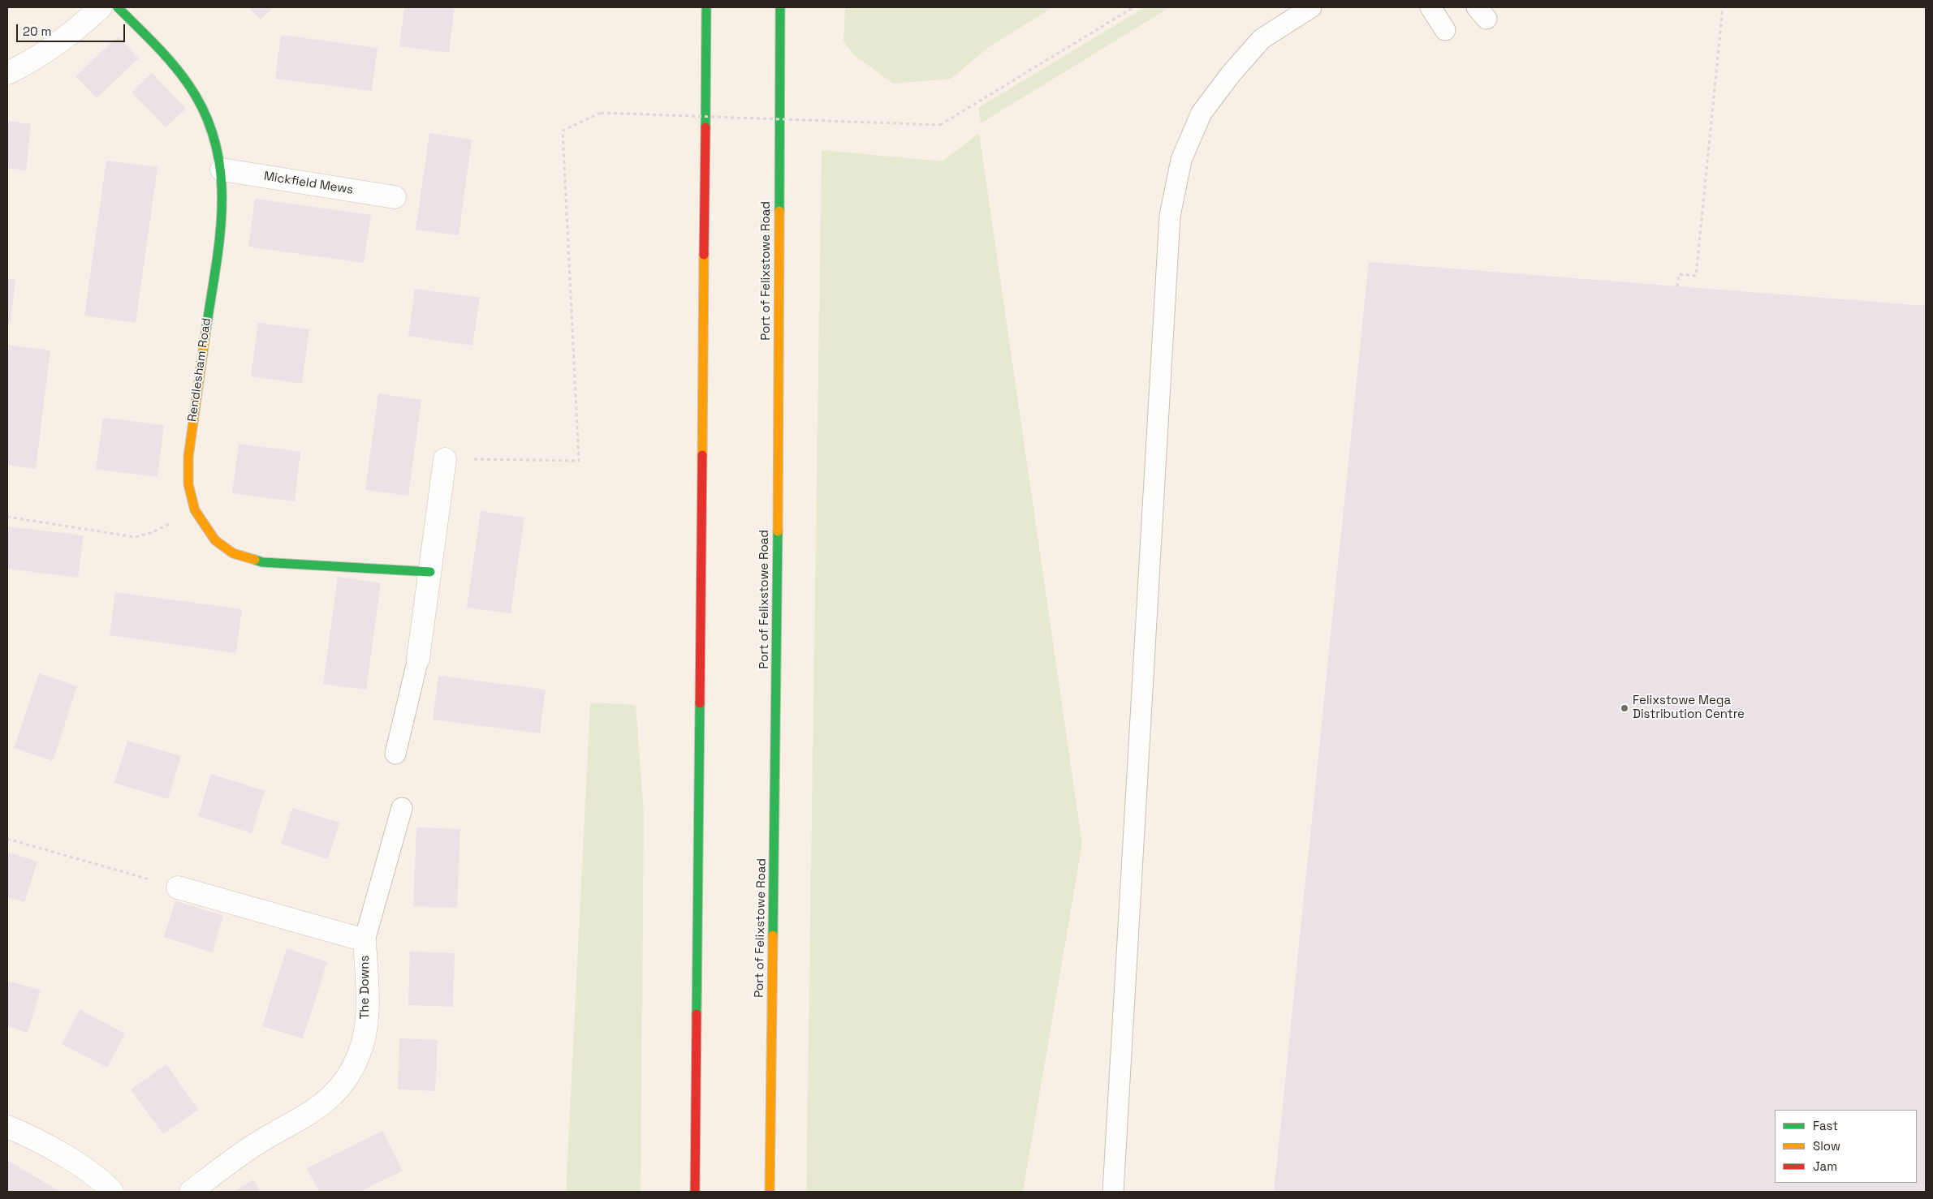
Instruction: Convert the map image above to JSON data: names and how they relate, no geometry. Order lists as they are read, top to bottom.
{
  "streets": {
    "main road": ["Port of Felixstowe Road", "Rendlesham Road"],
    "street": ["Mickfield Mews", "The Downs"]
  },
  "crossings": [
    ["Mickfield Mews", "Rendlesham Road"]
  ],
  "places": ["Felixstowe Mega Distribution Centre"],
  "legend": ["Fast", "Slow", "Jam"],
  "scale_bar": "20 m"
}
